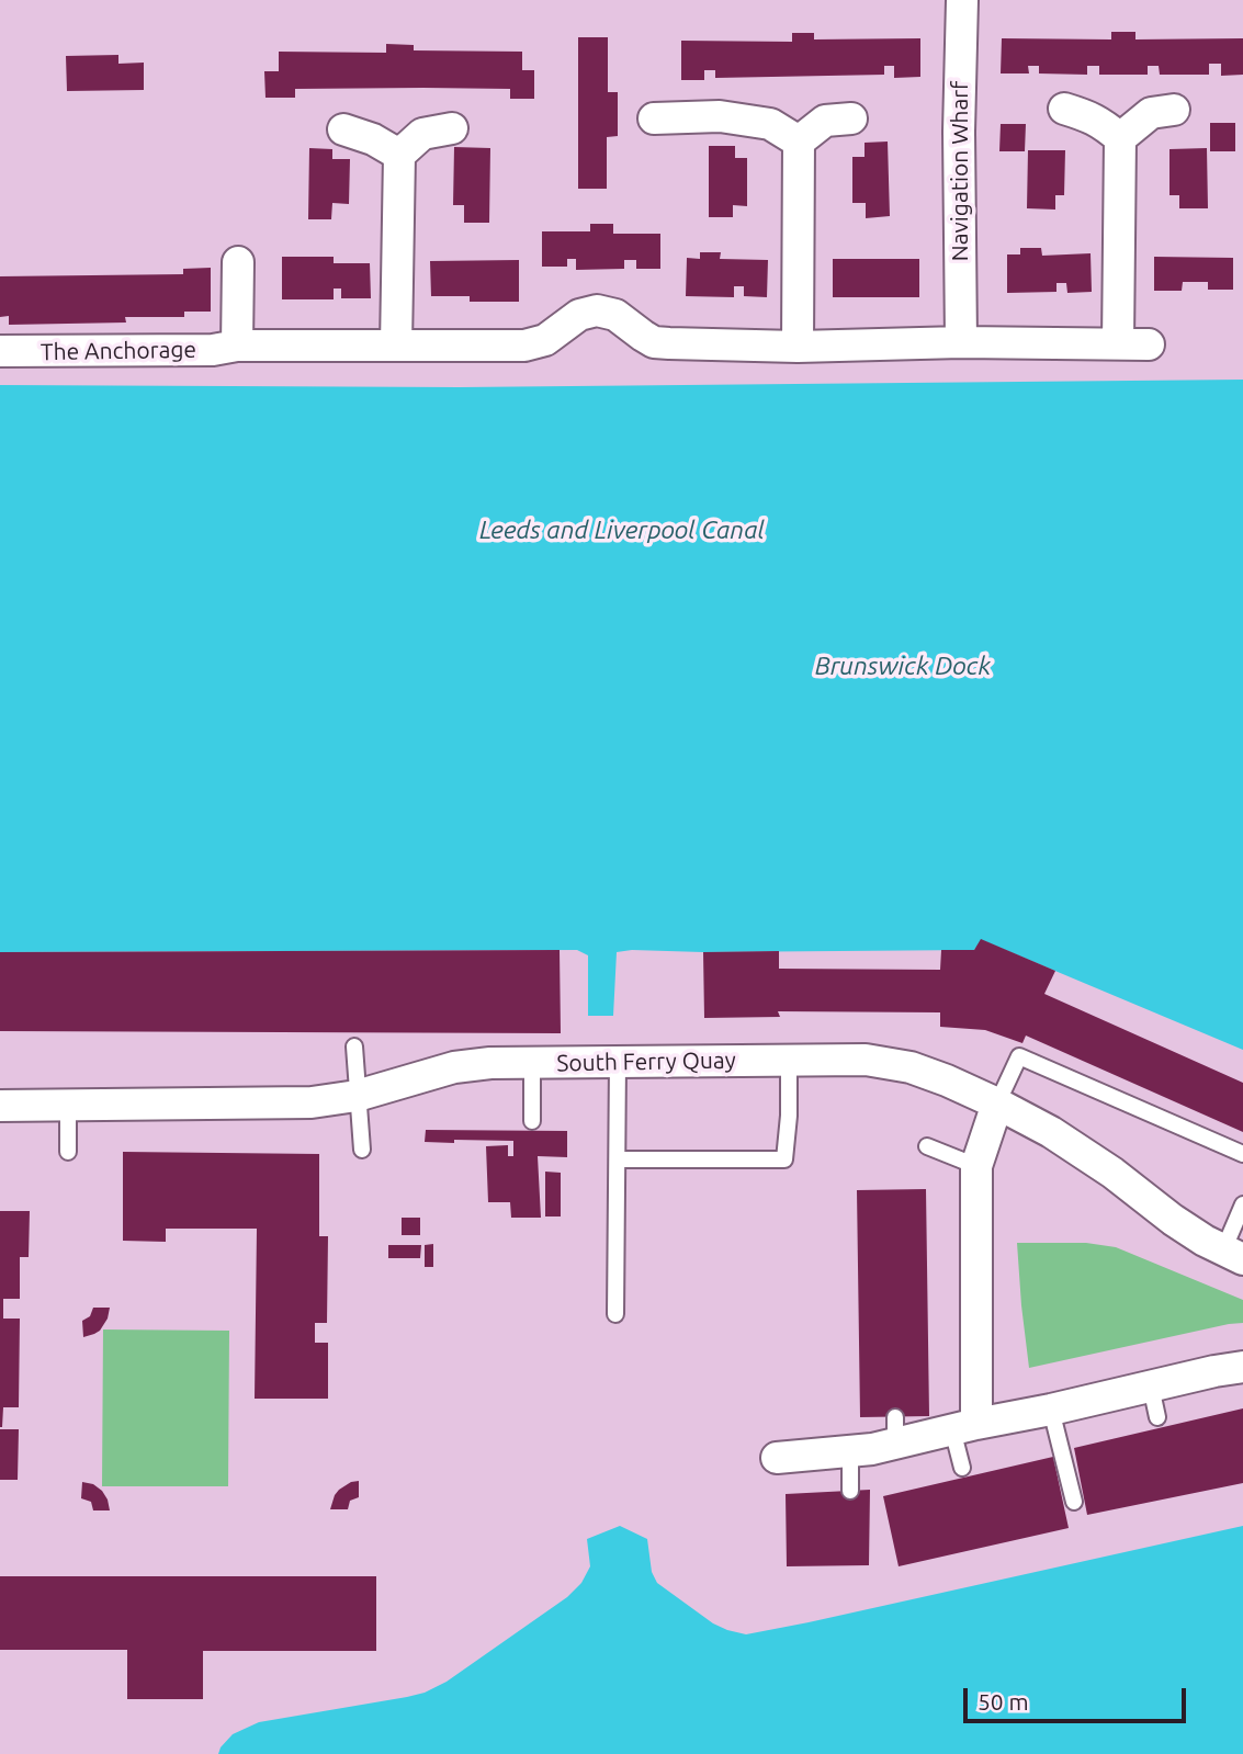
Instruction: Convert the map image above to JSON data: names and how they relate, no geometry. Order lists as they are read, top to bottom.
{
  "streets": {
    "street": ["Navigation Wharf", "The Anchorage", "South Ferry Quay"]
  },
  "water": ["Leeds and Liverpool Canal", "Brunswick Dock"],
  "scale_bar": "50 m"
}
